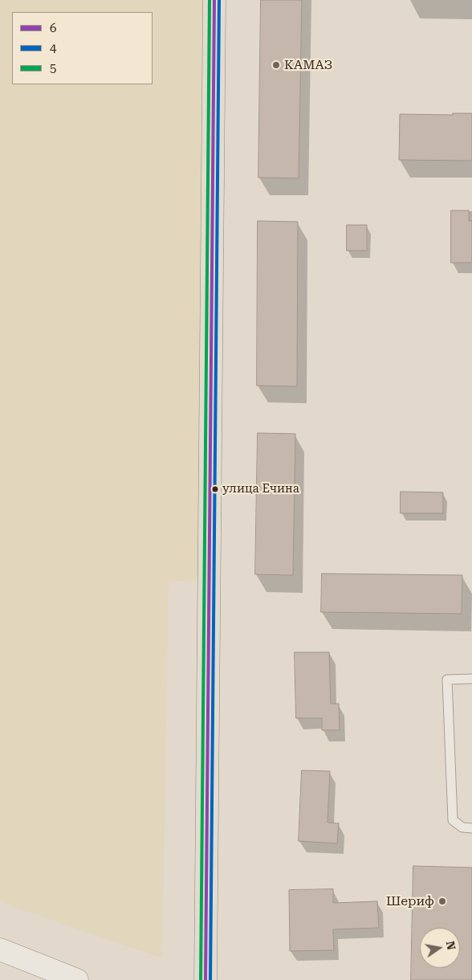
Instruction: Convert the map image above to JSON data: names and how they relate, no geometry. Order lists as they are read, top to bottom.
{
  "places": ["КАМАЗ", "улица Ечина", "Шериф"],
  "lines": ["transit line 6", "transit line 4", "transit line 5"],
  "legend": ["6", "4", "5"],
  "north": "right"
}
